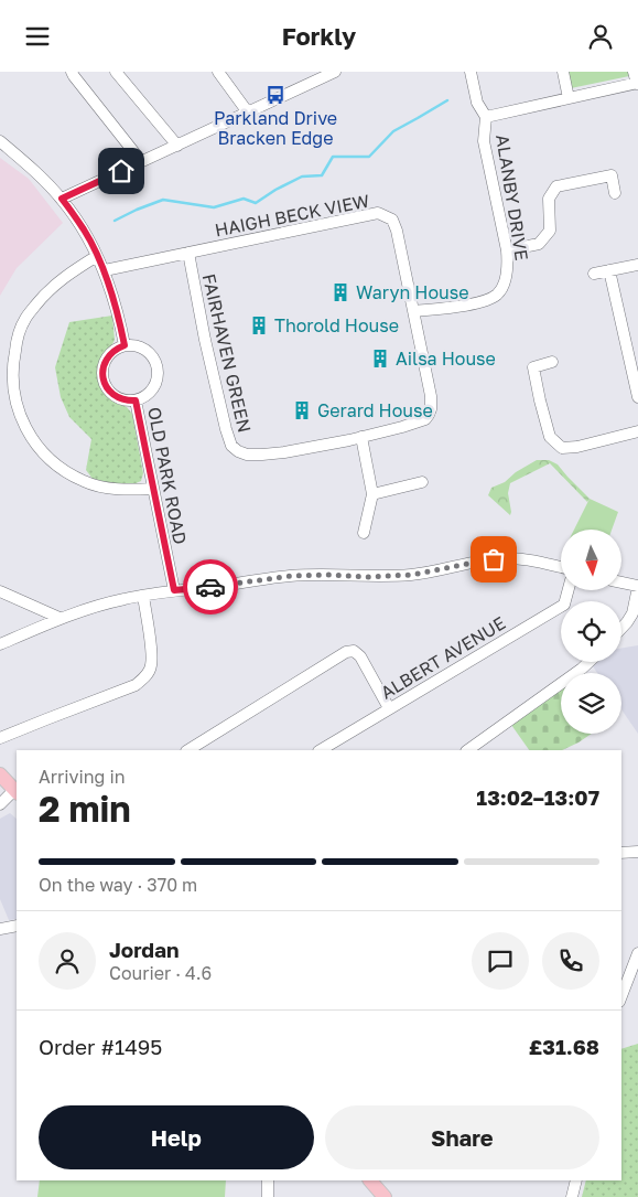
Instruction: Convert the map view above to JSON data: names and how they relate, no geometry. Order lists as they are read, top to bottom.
{
  "streets": {
    "street": [
      "ALANBY DRIVE",
      "HAIGH BECK VIEW",
      "FAIRHAVEN GREEN",
      "OLD PARK ROAD",
      "ALBERT AVENUE"
    ]
  },
  "crossings": [
    ["ALANBY DRIVE", "HAIGH BECK VIEW"],
    ["ALANBY DRIVE", "FAIRHAVEN GREEN"],
    ["HAIGH BECK VIEW", "FAIRHAVEN GREEN"]
  ],
  "places": {
    "bus stop": ["Parkland Drive Bracken Edge"],
    "building": [
      "Waryn House",
      "Thorold House",
      "Ailsa House",
      "Gerard House"
    ]
  },
  "north": "bottom",
  "page": {
    "header": "Forkly",
    "heading": ["2 min", "Arriving in", "13:02–13:07"],
    "panel": [
      "Jordan",
      "Courier · 4.6",
      "Order #1495",
      "£31.68"
    ],
    "bar": "On the way · 370 m",
    "buttons": ["Help", "Share"]
  }
}
